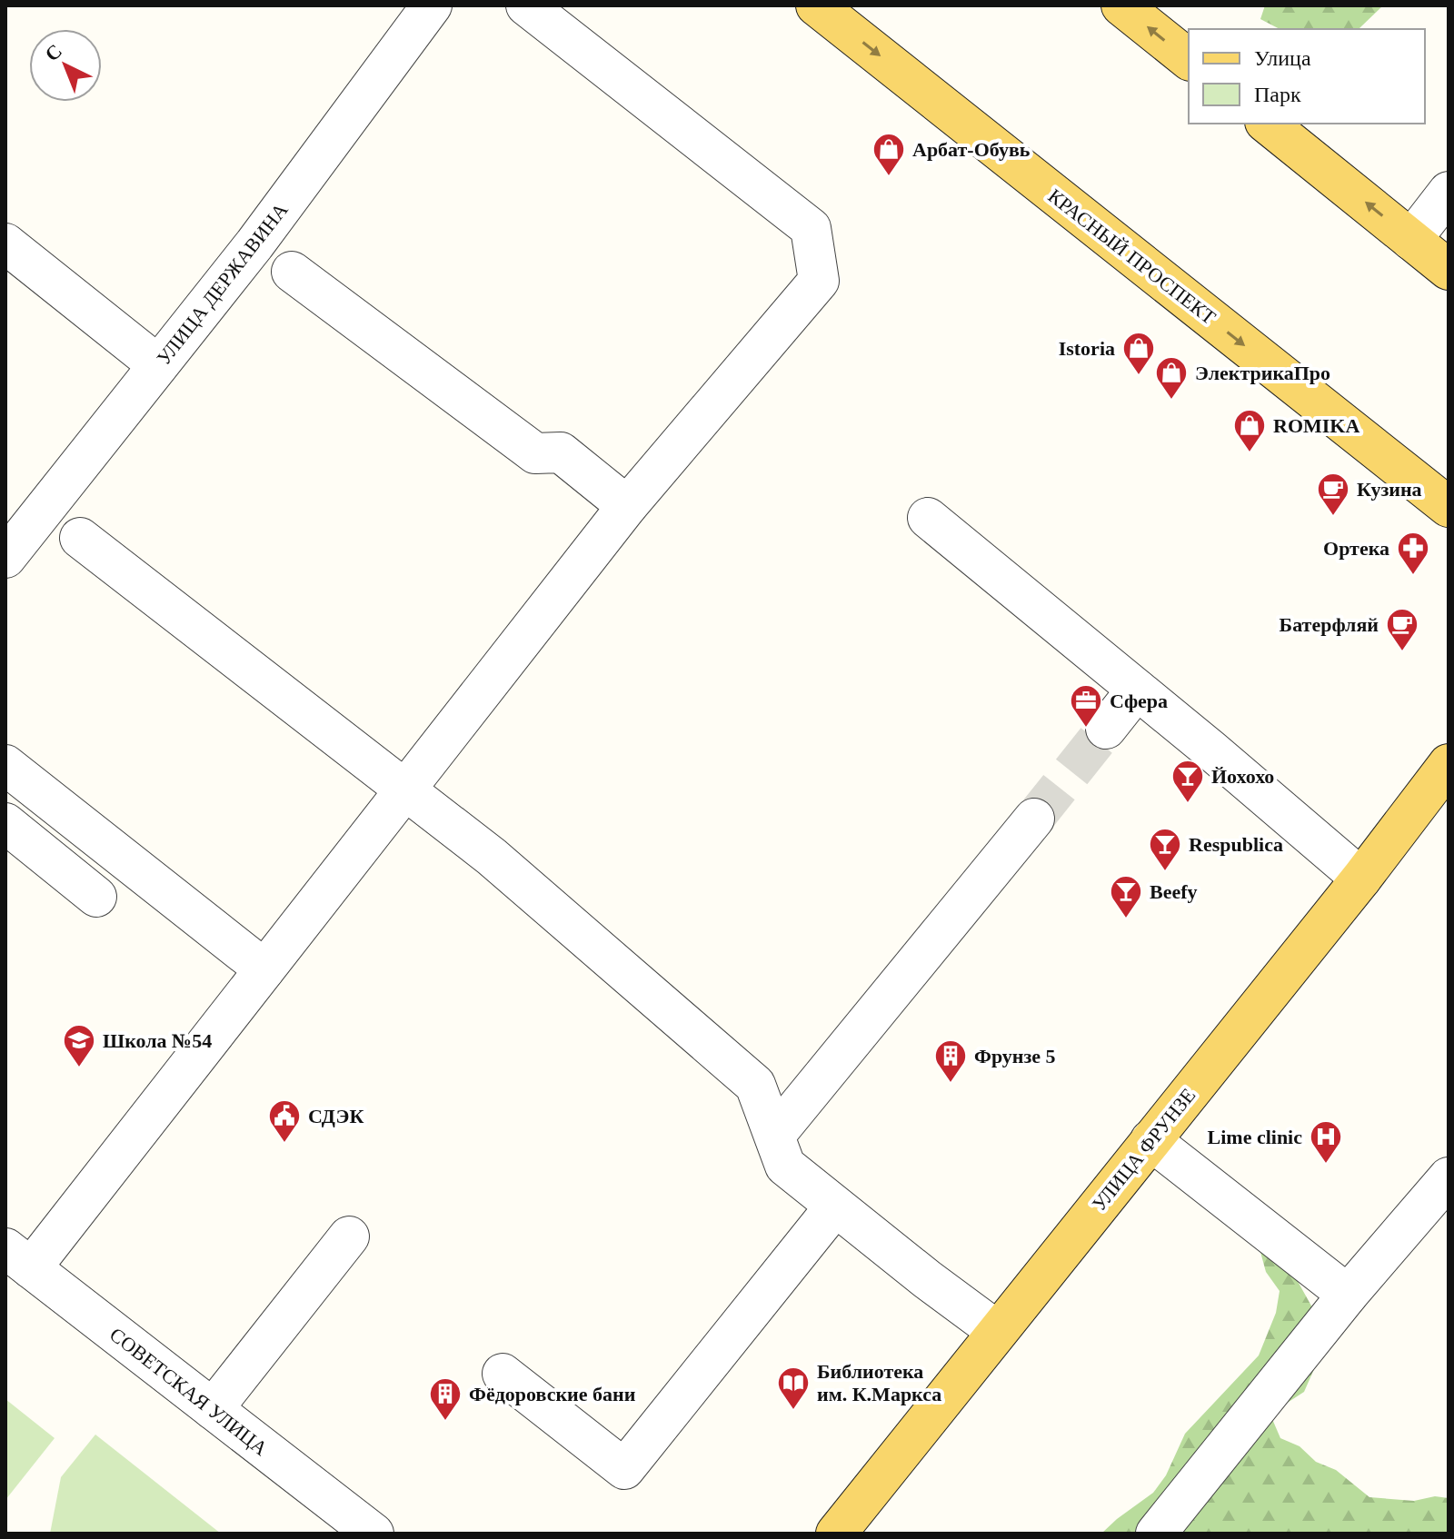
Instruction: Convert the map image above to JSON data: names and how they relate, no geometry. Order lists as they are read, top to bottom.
{
  "streets": {
    "main road": ["КРАСНЫЙ ПРОСПЕКТ", "УЛИЦА ФРУНЗЕ"],
    "street": ["УЛИЦА ДЕРЖАВИНА", "СОВЕТСКАЯ УЛИЦА"]
  },
  "places": {
    "shop": [
      "Арбат-Обувь",
      "Istoria",
      "ЭлектрикаПро",
      "ROMIKA"
    ],
    "cafe": ["Кузина", "Батерфляй"],
    "pharmacy": ["Ортека"],
    "office": ["Сфера"],
    "bar": ["Йохохо", "Respublica", "Beefy"],
    "school or university": ["Школа №54"],
    "building": ["Фрунзе 5", "Фёдоровские бани"],
    "public building": ["СДЭК"],
    "hospital": ["Lime clinic"],
    "library": ["Библиотека им. К.Маркса"]
  },
  "legend": ["Улица", "Парк"],
  "north": "top left"
}
